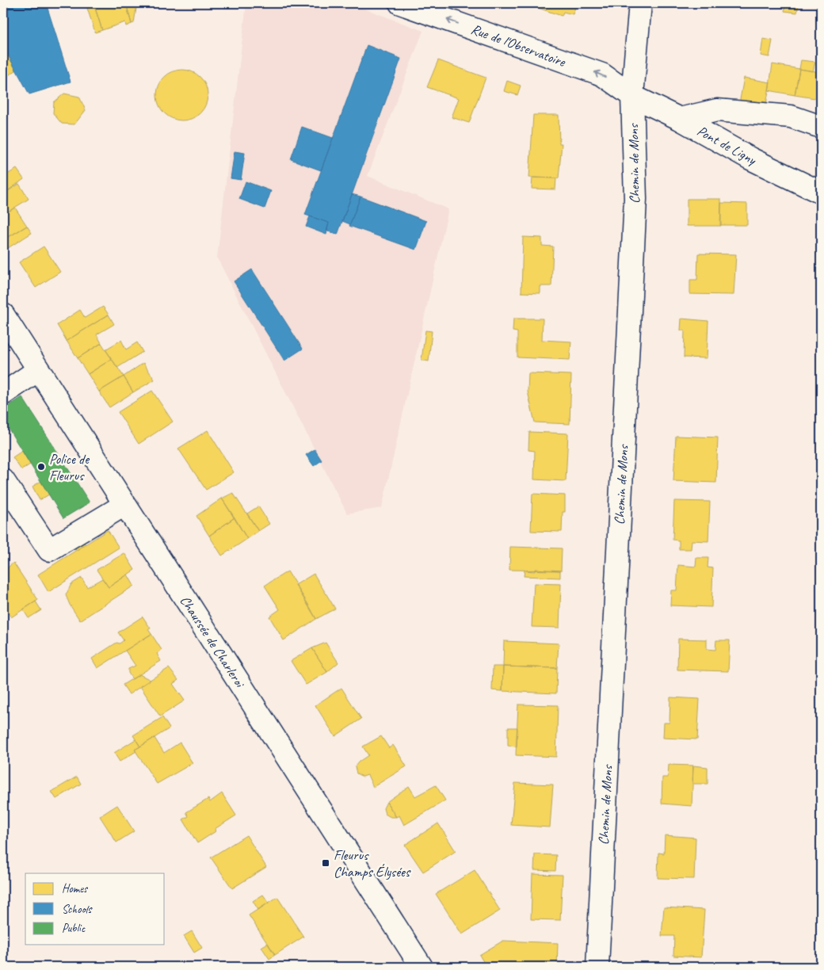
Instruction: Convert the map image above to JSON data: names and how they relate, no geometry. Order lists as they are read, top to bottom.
{
  "streets": {
    "street": [
      "Rue de l'Observatoire",
      "Pont de Ligny",
      "Chemin de Mons",
      "Chaussée de Charleroi"
    ]
  },
  "crossings": [
    ["Rue de l'Observatoire", "Pont de Ligny"],
    ["Rue de l'Observatoire", "Chemin de Mons"],
    ["Pont de Ligny", "Chemin de Mons"]
  ],
  "one_way": ["Rue de l'Observatoire"],
  "places": {
    "other": ["Police de Fleurus"],
    "transit": ["Fleurus Champs Élysées"]
  },
  "legend": ["Homes", "Schools", "Public"]
}
